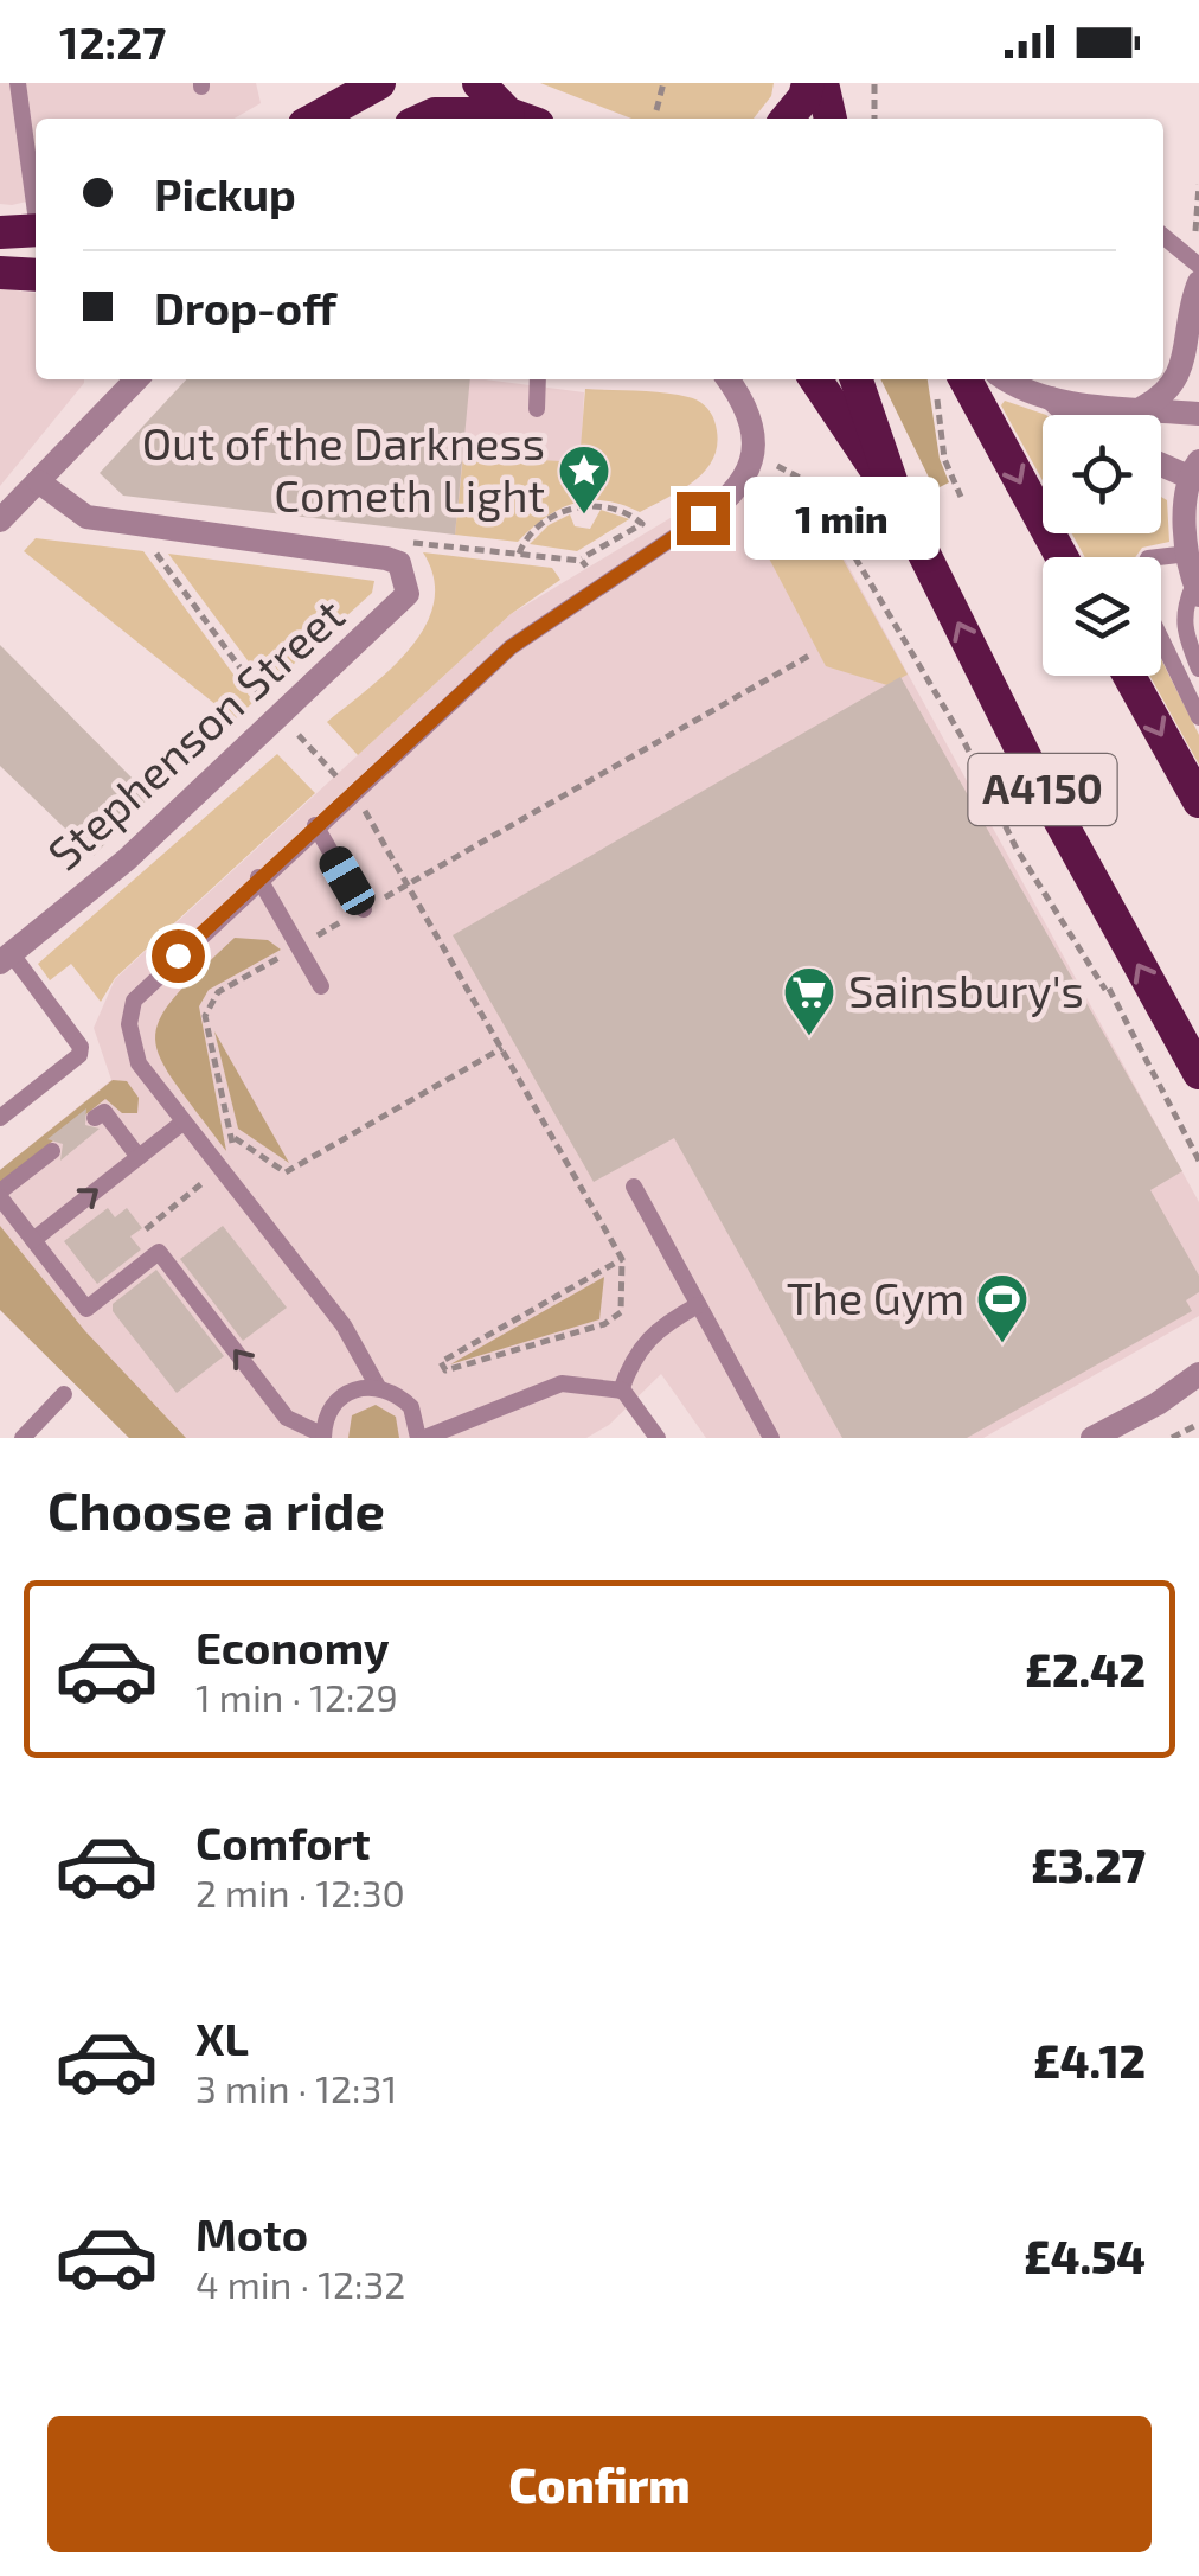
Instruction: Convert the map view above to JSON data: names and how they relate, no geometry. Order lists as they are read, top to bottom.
{
  "streets": {
    "highway": ["A4150"],
    "street": ["Stephenson Street"]
  },
  "places": {
    "place": ["Out of the Darkness Cometh Light"],
    "supermarket": ["Sainsbury's"],
    "sports": ["The Gym"]
  },
  "page": {
    "status": "12:27",
    "banner": ["Pickup", "Drop-off"],
    "bubble": "1 min",
    "heading": "Choose a ride",
    "list": [
      {
        "name": "Economy",
        "note": "1 min · 12:29",
        "value": "£2.42"
      },
      {
        "name": "Comfort",
        "note": "2 min · 12:30",
        "value": "£3.27"
      },
      {
        "name": "XL",
        "note": "3 min · 12:31",
        "value": "£4.12"
      },
      {
        "name": "Moto",
        "note": "4 min · 12:32",
        "value": "£4.54"
      }
    ],
    "buttons": "Confirm"
  }
}
